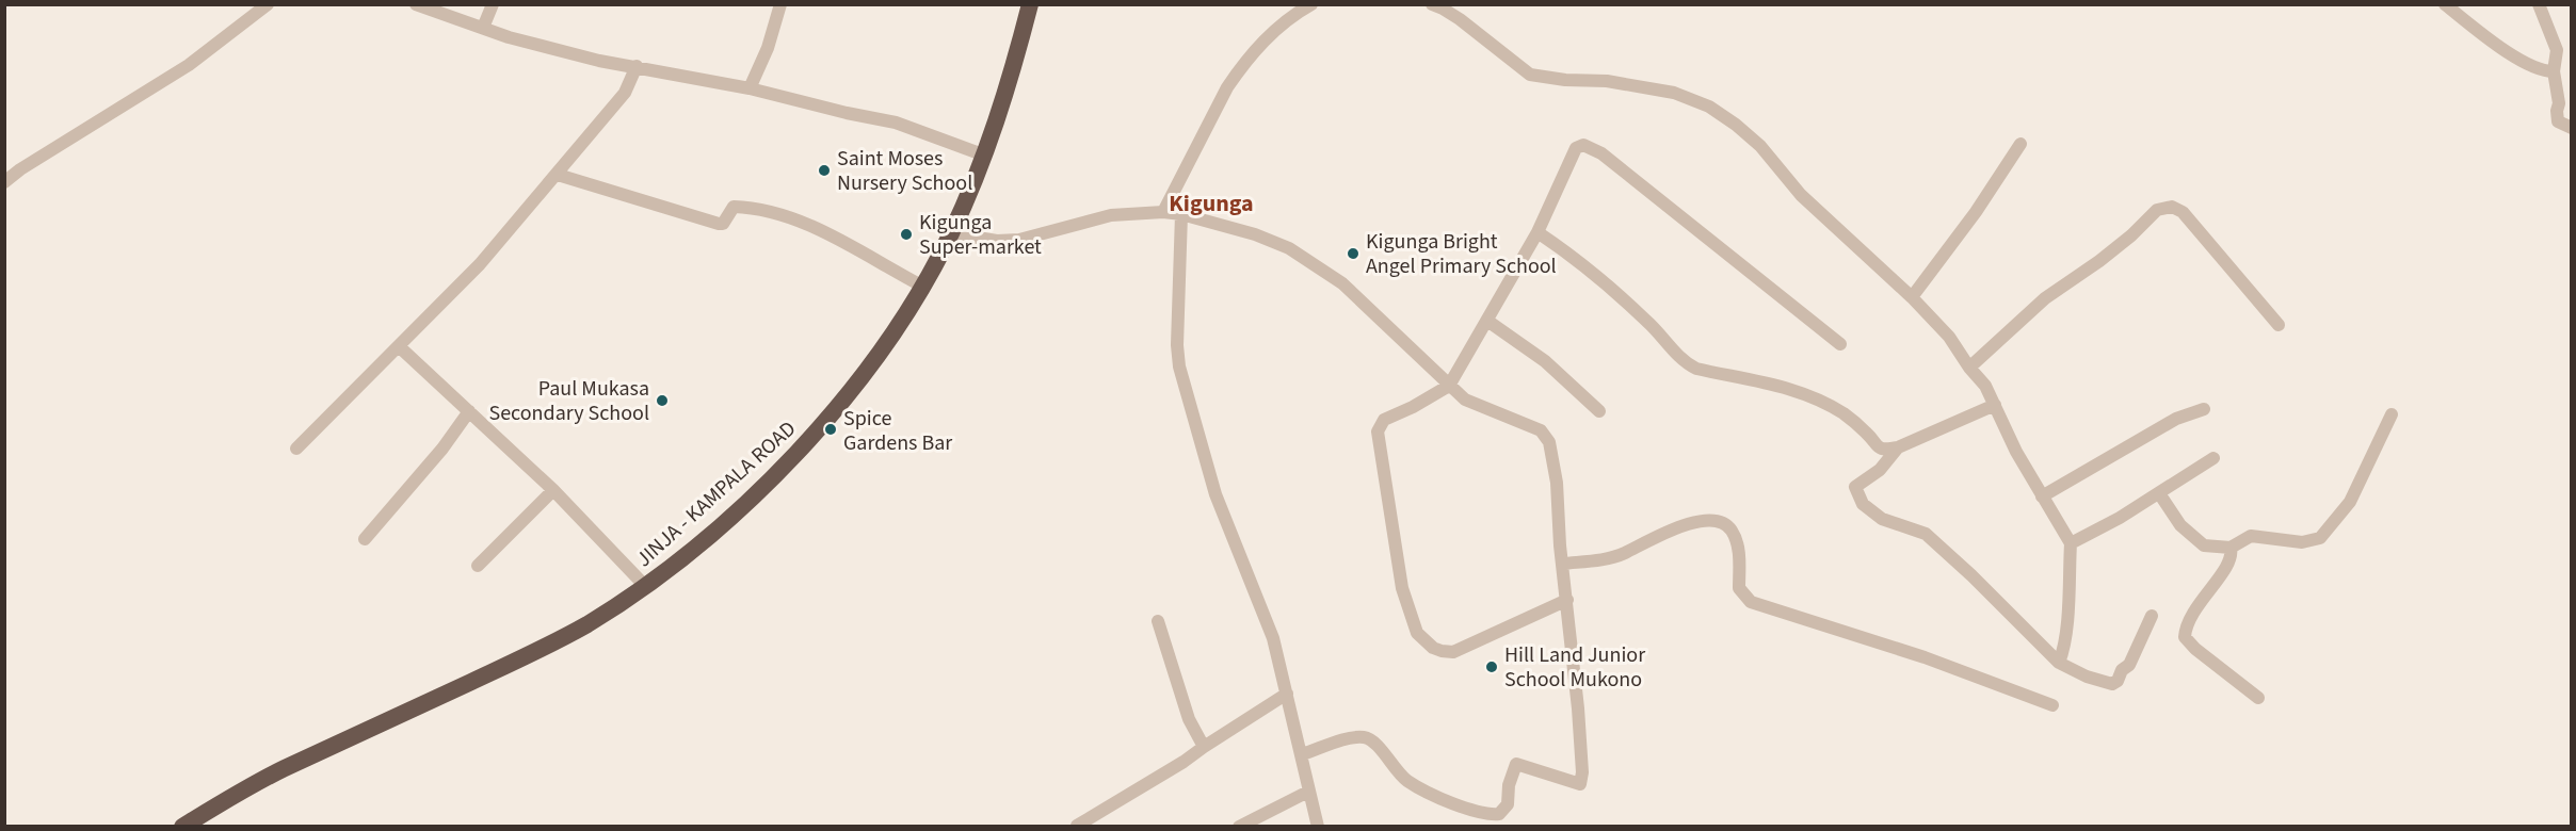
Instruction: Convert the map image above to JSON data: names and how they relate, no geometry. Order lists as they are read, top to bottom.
{
  "streets": {
    "highway": ["JINJA - KAMPALA ROAD"]
  },
  "districts": ["Kigunga"],
  "places": [
    "Saint Moses Nursery School",
    "Kigunga Super-market",
    "Kigunga Bright Angel Primary School",
    "Paul Mukasa Secondary School",
    "Spice Gardens Bar",
    "Hill Land Junior School Mukono"
  ]
}
